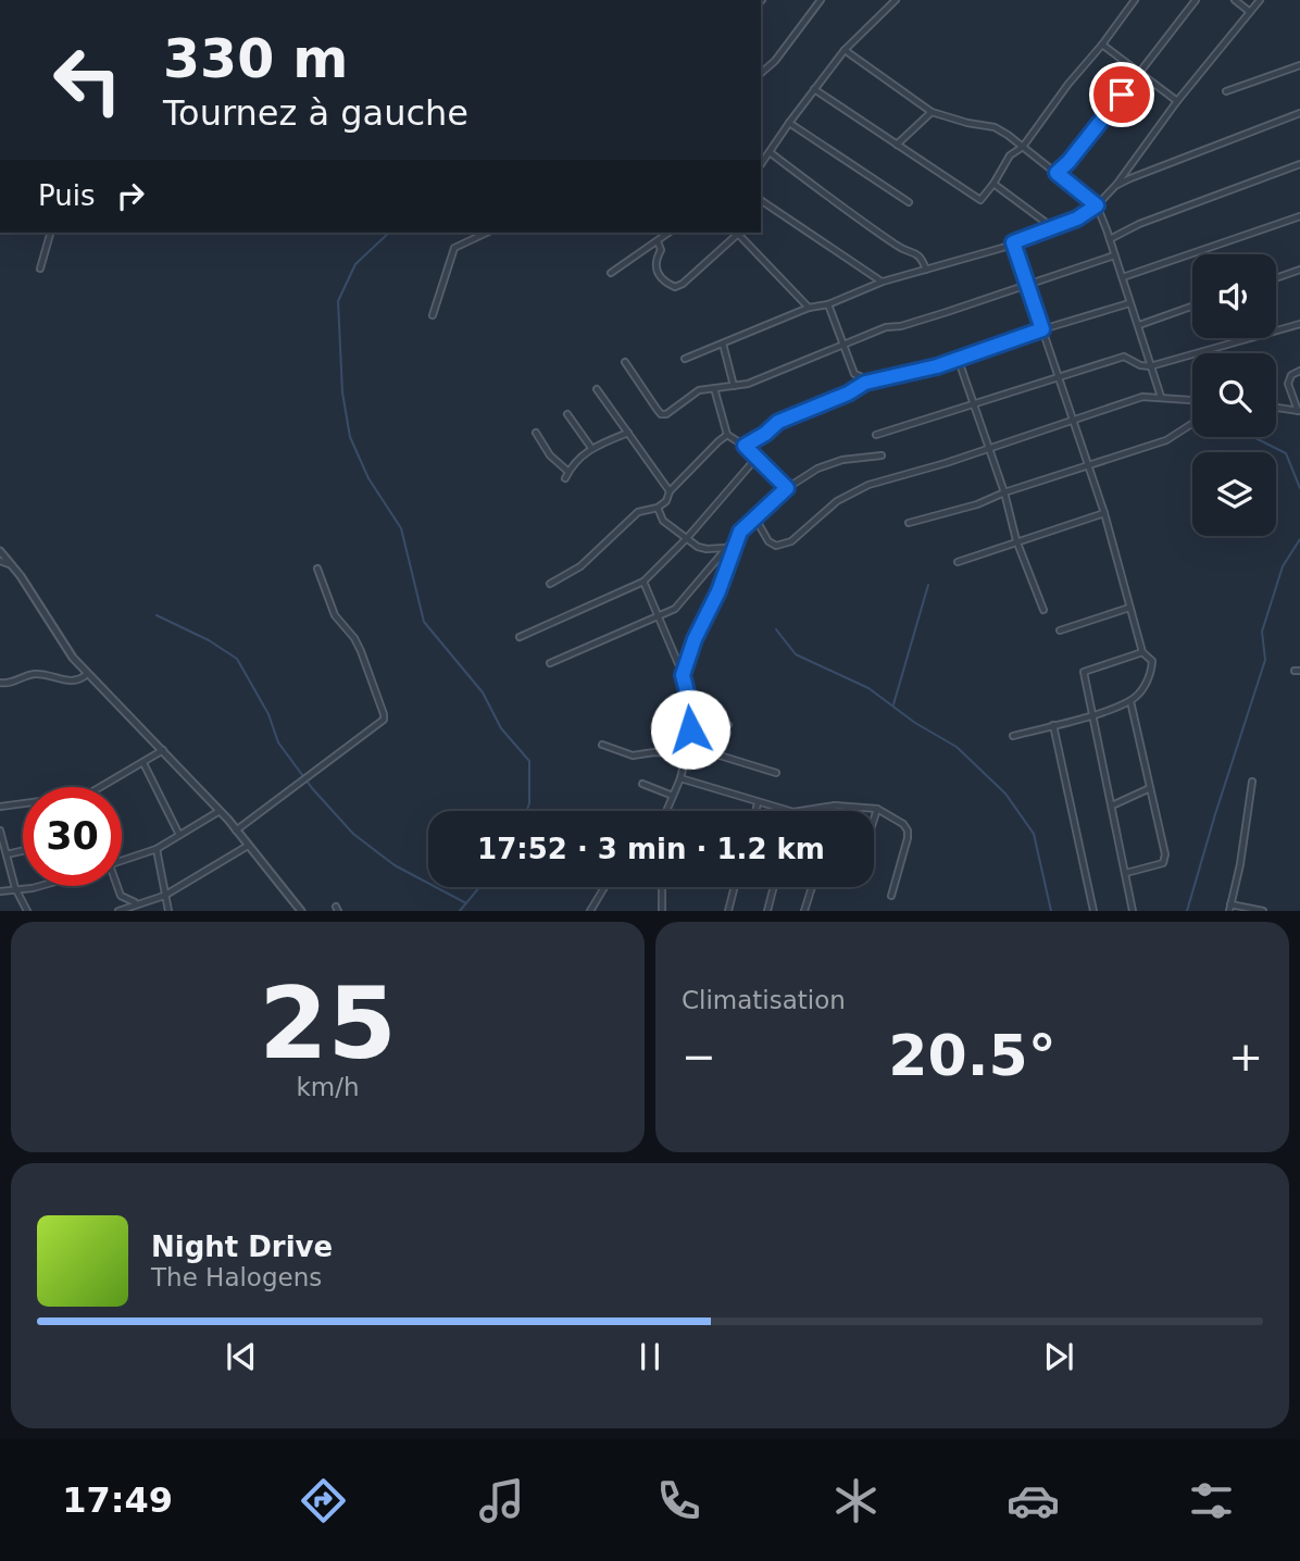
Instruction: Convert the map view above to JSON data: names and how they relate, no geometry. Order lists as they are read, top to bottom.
{
  "page": {
    "turn": ["330 m", "Tournez à gauche"],
    "then": "Puis",
    "limit": "30",
    "trip": "17:52 · 3 min · 1.2 km",
    "tile": [
      ["25", "km/h"],
      "Climatisation"
    ],
    "heat": ["−", "20.5°", "+"],
    "song": ["Night Drive", "The Halogens"],
    "tabs": "17:49"
  }
}
